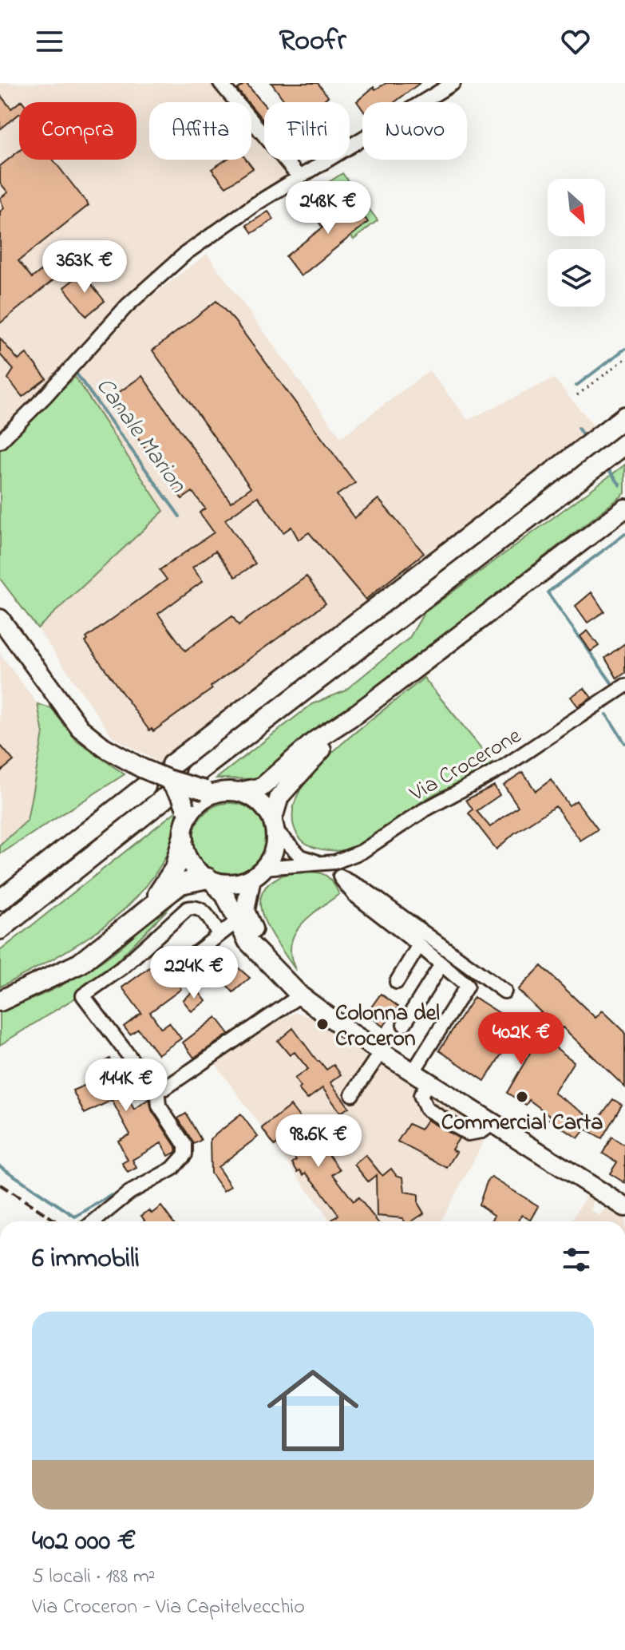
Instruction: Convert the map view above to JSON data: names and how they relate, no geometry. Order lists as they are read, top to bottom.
{
  "streets": {
    "street": ["Via Crocerone"]
  },
  "water": ["Canale Marion"],
  "places": ["Colonna del Croceron", "Commercial Carta"],
  "north": "bottom right",
  "page": {
    "header": "Roofr",
    "chip": [
      "Compra",
      "Affitta",
      "Filtri",
      "Nuovo"
    ],
    "price": [
      "248K €",
      "363K €",
      "224K €",
      "402K €",
      "144K €",
      "98.6K €"
    ],
    "heading": "6 immobili",
    "list": [
      {
        "name": "402 000 €",
        "note": "5 locali · 188 m² · Via Croceron - Via Capitelvecchio"
      }
    ]
  }
}
